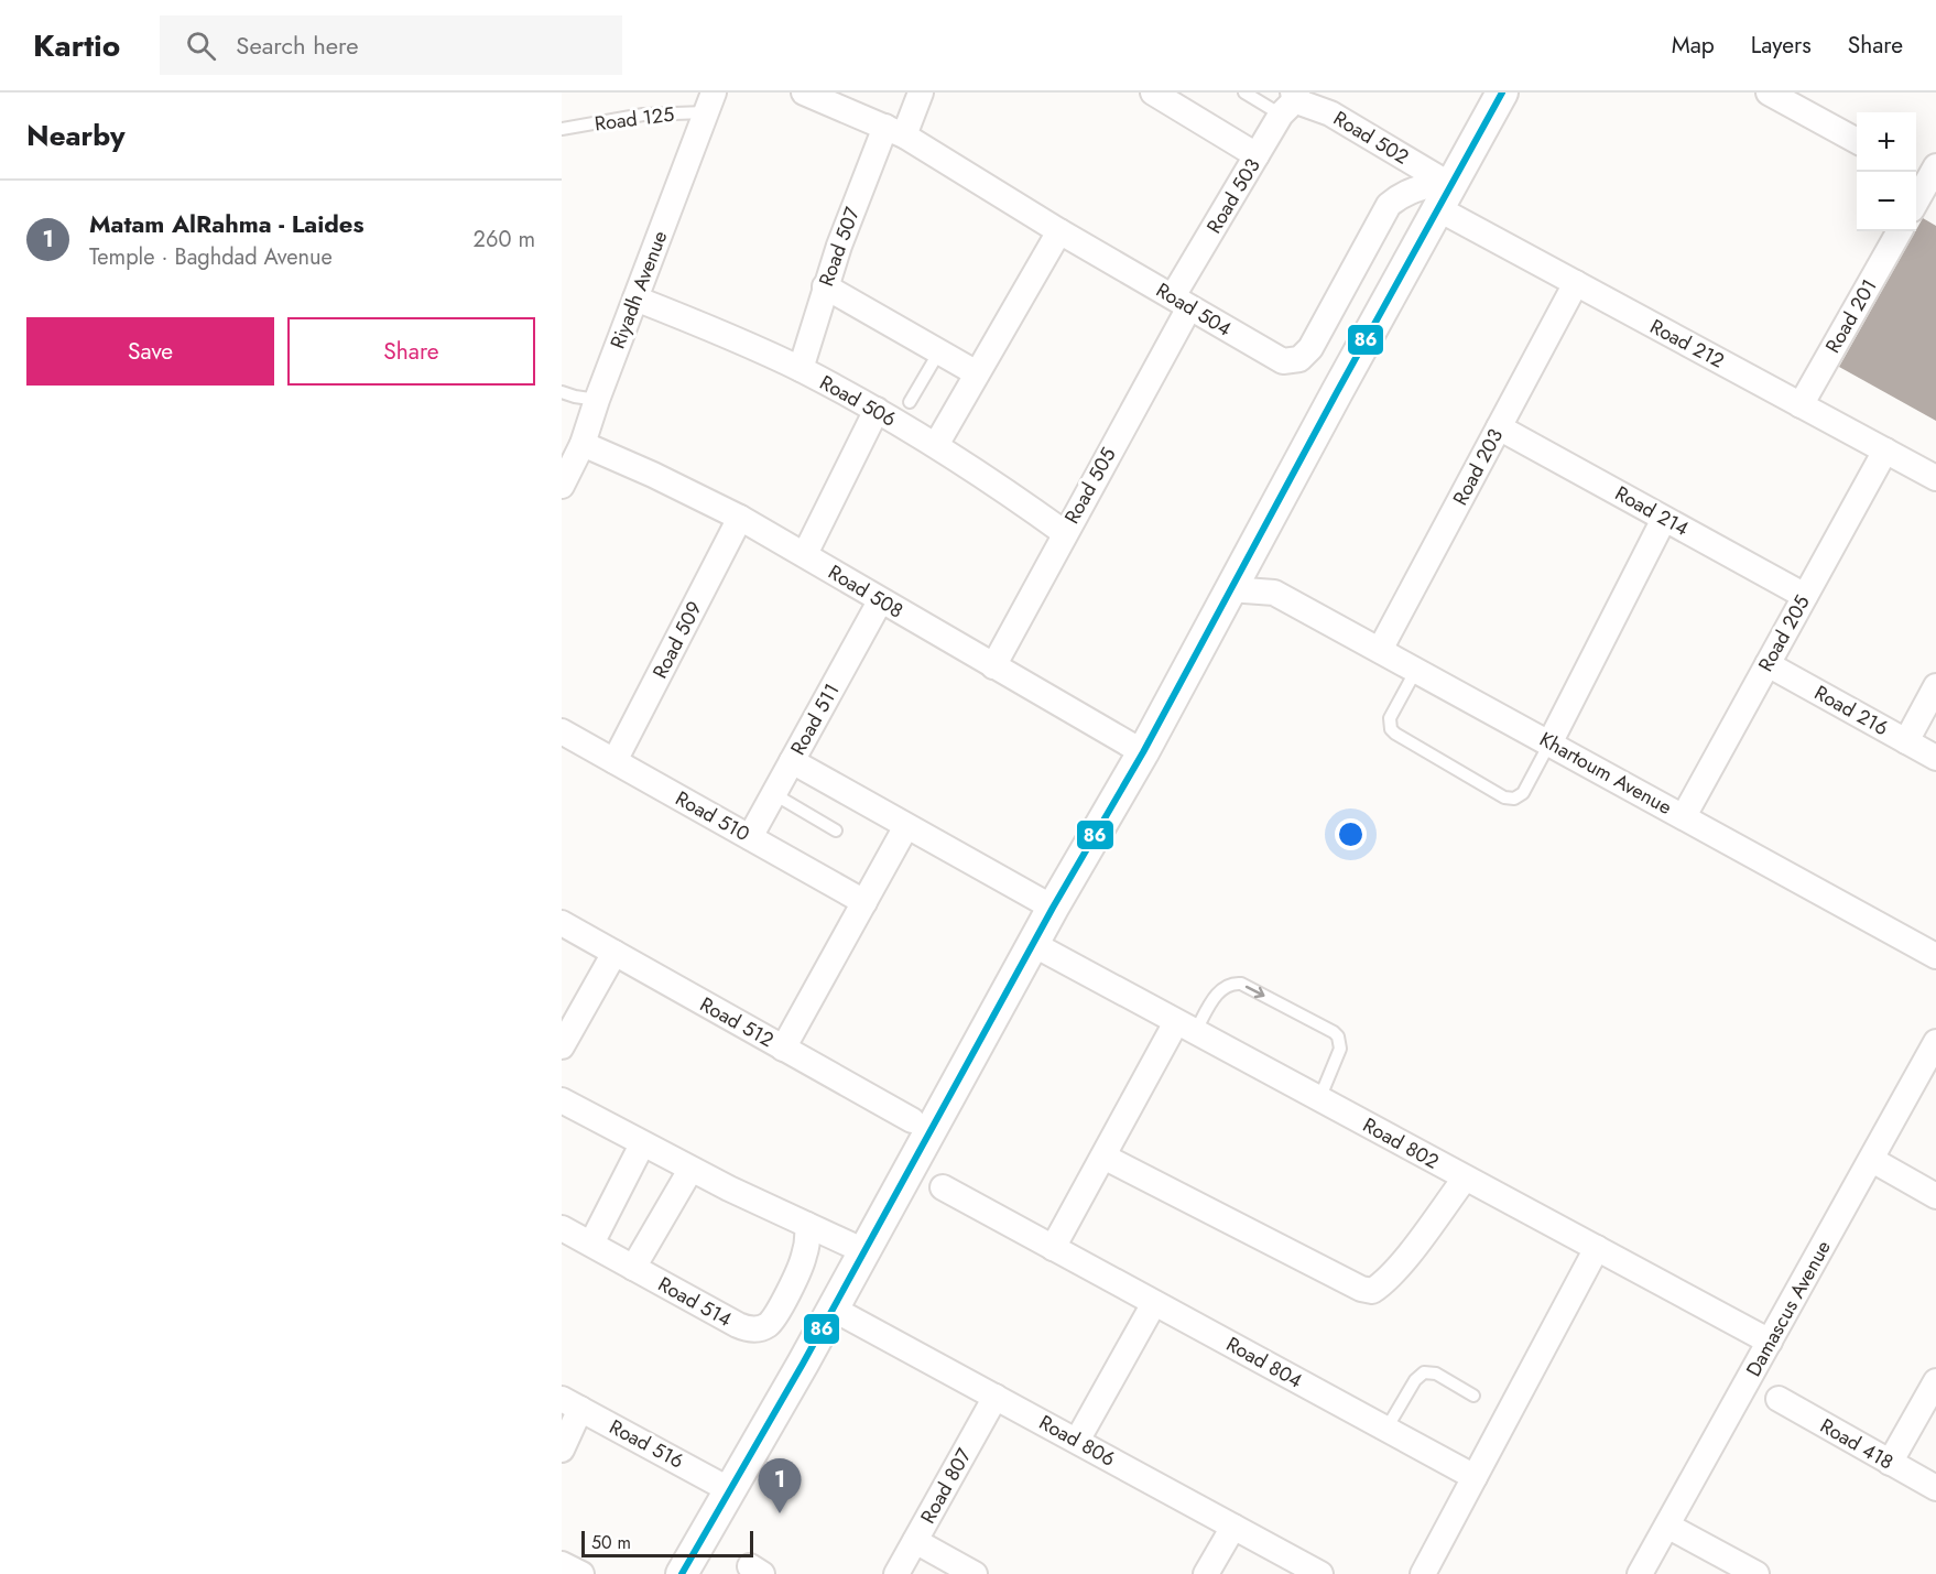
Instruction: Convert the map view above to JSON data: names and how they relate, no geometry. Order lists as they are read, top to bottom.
{
  "streets": {
    "street": [
      "Road 502",
      "Road 503",
      "Road 507",
      "Riyadh Avenue",
      "Road 504",
      "Road 201",
      "Road 212",
      "Road 506",
      "Road 203",
      "Road 505",
      "Road 214",
      "Road 508",
      "Road 205",
      "Road 509",
      "Road 216",
      "Road 511",
      "Khartoum Avenue",
      "Road 510",
      "Road 512",
      "Road 802",
      "Road 514",
      "Damascus Avenue",
      "Road 804",
      "Road 806",
      "Road 516",
      "Road 418",
      "Road 807"
    ],
    "lane": ["Road 125"]
  },
  "crossings": [
    ["Road 125", "Riyadh Avenue"],
    ["Road 502", "Road 503"],
    ["Road 502", "Road 504"],
    ["Road 502", "Road 212"],
    ["Road 503", "Road 504"],
    ["Road 503", "Road 505"],
    ["Road 507", "Road 504"],
    ["Road 507", "Road 506"],
    ["Riyadh Avenue", "Road 506"],
    ["Riyadh Avenue", "Road 508"],
    ["Road 504", "Road 212"],
    ["Road 504", "Road 505"],
    ["Road 201", "Road 212"],
    ["Road 212", "Road 203"],
    ["Road 212", "Road 205"],
    ["Road 506", "Road 505"],
    ["Road 203", "Road 214"],
    ["Road 203", "Khartoum Avenue"],
    ["Road 505", "Road 508"],
    ["Road 214", "Road 205"],
    ["Road 508", "Road 509"],
    ["Road 508", "Road 511"],
    ["Road 205", "Road 216"],
    ["Road 205", "Khartoum Avenue"],
    ["Road 509", "Road 510"],
    ["Road 511", "Road 510"],
    ["Road 802", "Damascus Avenue"],
    ["Road 806", "Road 807"]
  ],
  "lines": ["transit line 86"],
  "scale_bar": "50 m",
  "page": {
    "header": "Kartio",
    "search": "Search here",
    "nav": ["Map", "Layers", "Share"],
    "heading": "Nearby",
    "map_buttons": ["+", "−"],
    "list": [
      {
        "mark": "1",
        "name": "Matam AlRahma - Laides",
        "note": "Temple · Baghdad Avenue",
        "value": "260 m"
      }
    ],
    "buttons": ["Save", "Share"],
    "pins": "1",
    "scale": "50 m"
  }
}
